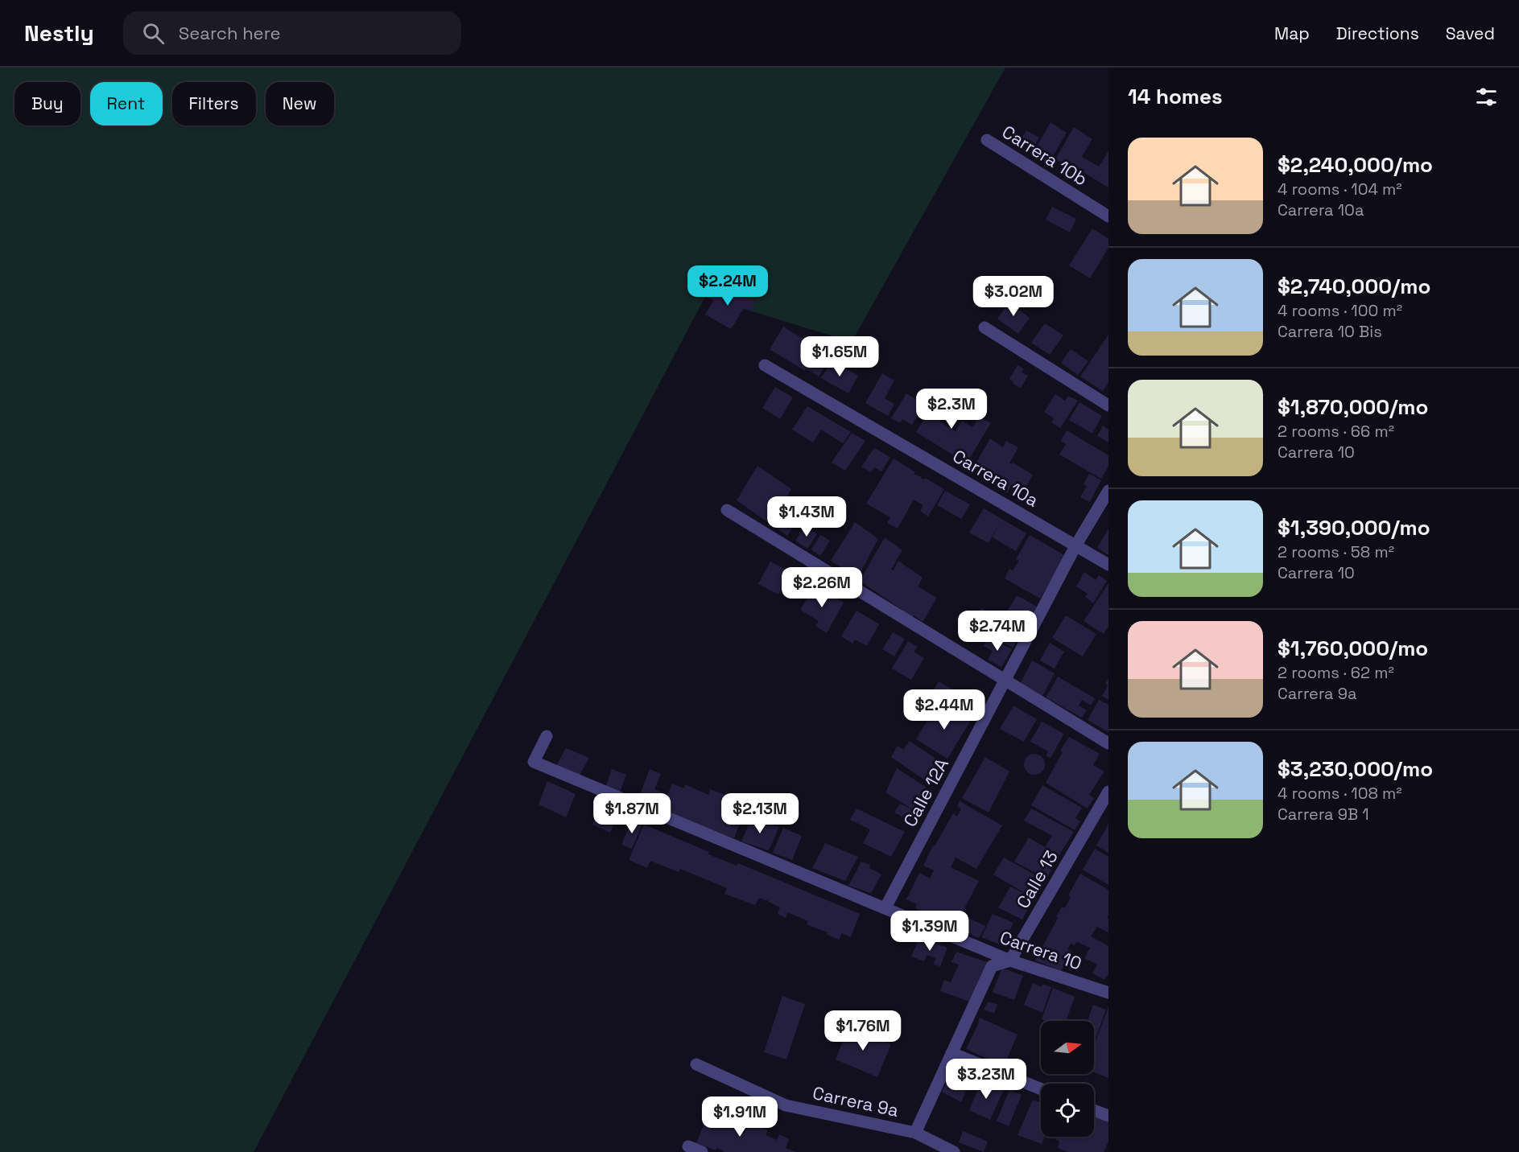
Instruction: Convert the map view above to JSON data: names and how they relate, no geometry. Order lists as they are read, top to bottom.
{
  "streets": {
    "street": [
      "Carrera 10b",
      "Carrera 10a",
      "Calle 12A",
      "Calle 13",
      "Carrera 10",
      "Carrera 9a"
    ]
  },
  "crossings": [
    ["Carrera 10a", "Calle 12A"],
    ["Calle 12A", "Carrera 10"],
    ["Calle 13", "Carrera 10"]
  ],
  "north": "right",
  "page": {
    "header": "Nestly",
    "search": "Search here",
    "nav": ["Map", "Directions", "Saved"],
    "heading": "14 homes",
    "chip": [
      "Buy",
      "Rent",
      "Filters",
      "New"
    ],
    "list": [
      {
        "name": "$2,240,000/mo",
        "note": "4 rooms · 104 m² · Carrera 10a"
      },
      {
        "name": "$2,740,000/mo",
        "note": "4 rooms · 100 m² · Carrera 10 Bis"
      },
      {
        "name": "$1,870,000/mo",
        "note": "2 rooms · 66 m² · Carrera 10"
      },
      {
        "name": "$1,390,000/mo",
        "note": "2 rooms · 58 m² · Carrera 10"
      },
      {
        "name": "$1,760,000/mo",
        "note": "2 rooms · 62 m² · Carrera 9a"
      },
      {
        "name": "$3,230,000/mo",
        "note": "4 rooms · 108 m² · Carrera 9B 1"
      }
    ],
    "price": [
      "$2.24M",
      "$3.02M",
      "$1.65M",
      "$2.3M",
      "$1.43M",
      "$2.26M",
      "$2.74M",
      "$2.44M",
      "$1.87M",
      "$2.13M",
      "$1.39M",
      "$1.76M",
      "$3.23M",
      "$1.91M"
    ]
  }
}
